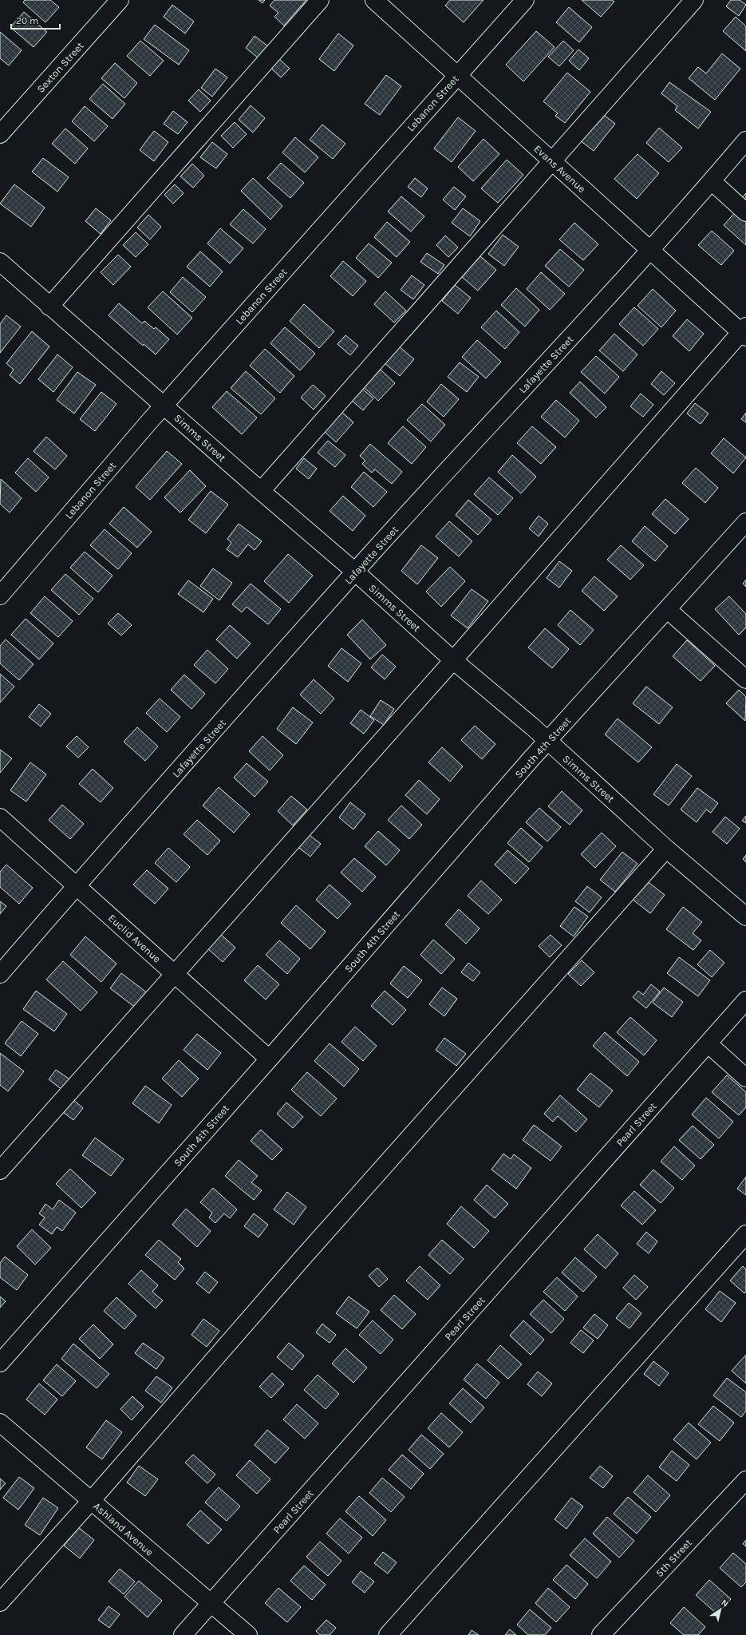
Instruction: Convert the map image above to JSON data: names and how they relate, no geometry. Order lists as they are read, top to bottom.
{
  "streets": {
    "street": [
      "Sexton Street",
      "Lebanon Street",
      "Evans Avenue",
      "Lafayette Street",
      "Simms Street",
      "South 4th Street",
      "Euclid Avenue",
      "Pearl Street",
      "Ashland Avenue",
      "5th Street"
    ]
  },
  "crossings": [
    ["Lebanon Street", "Evans Avenue"],
    ["Lebanon Street", "Simms Street"],
    ["Evans Avenue", "Lafayette Street"],
    ["Lafayette Street", "Simms Street"],
    ["Lafayette Street", "Euclid Avenue"],
    ["Simms Street", "South 4th Street"],
    ["South 4th Street", "Euclid Avenue"],
    ["Pearl Street", "Ashland Avenue"]
  ],
  "scale_bar": "20 m",
  "north": "top right"
}
